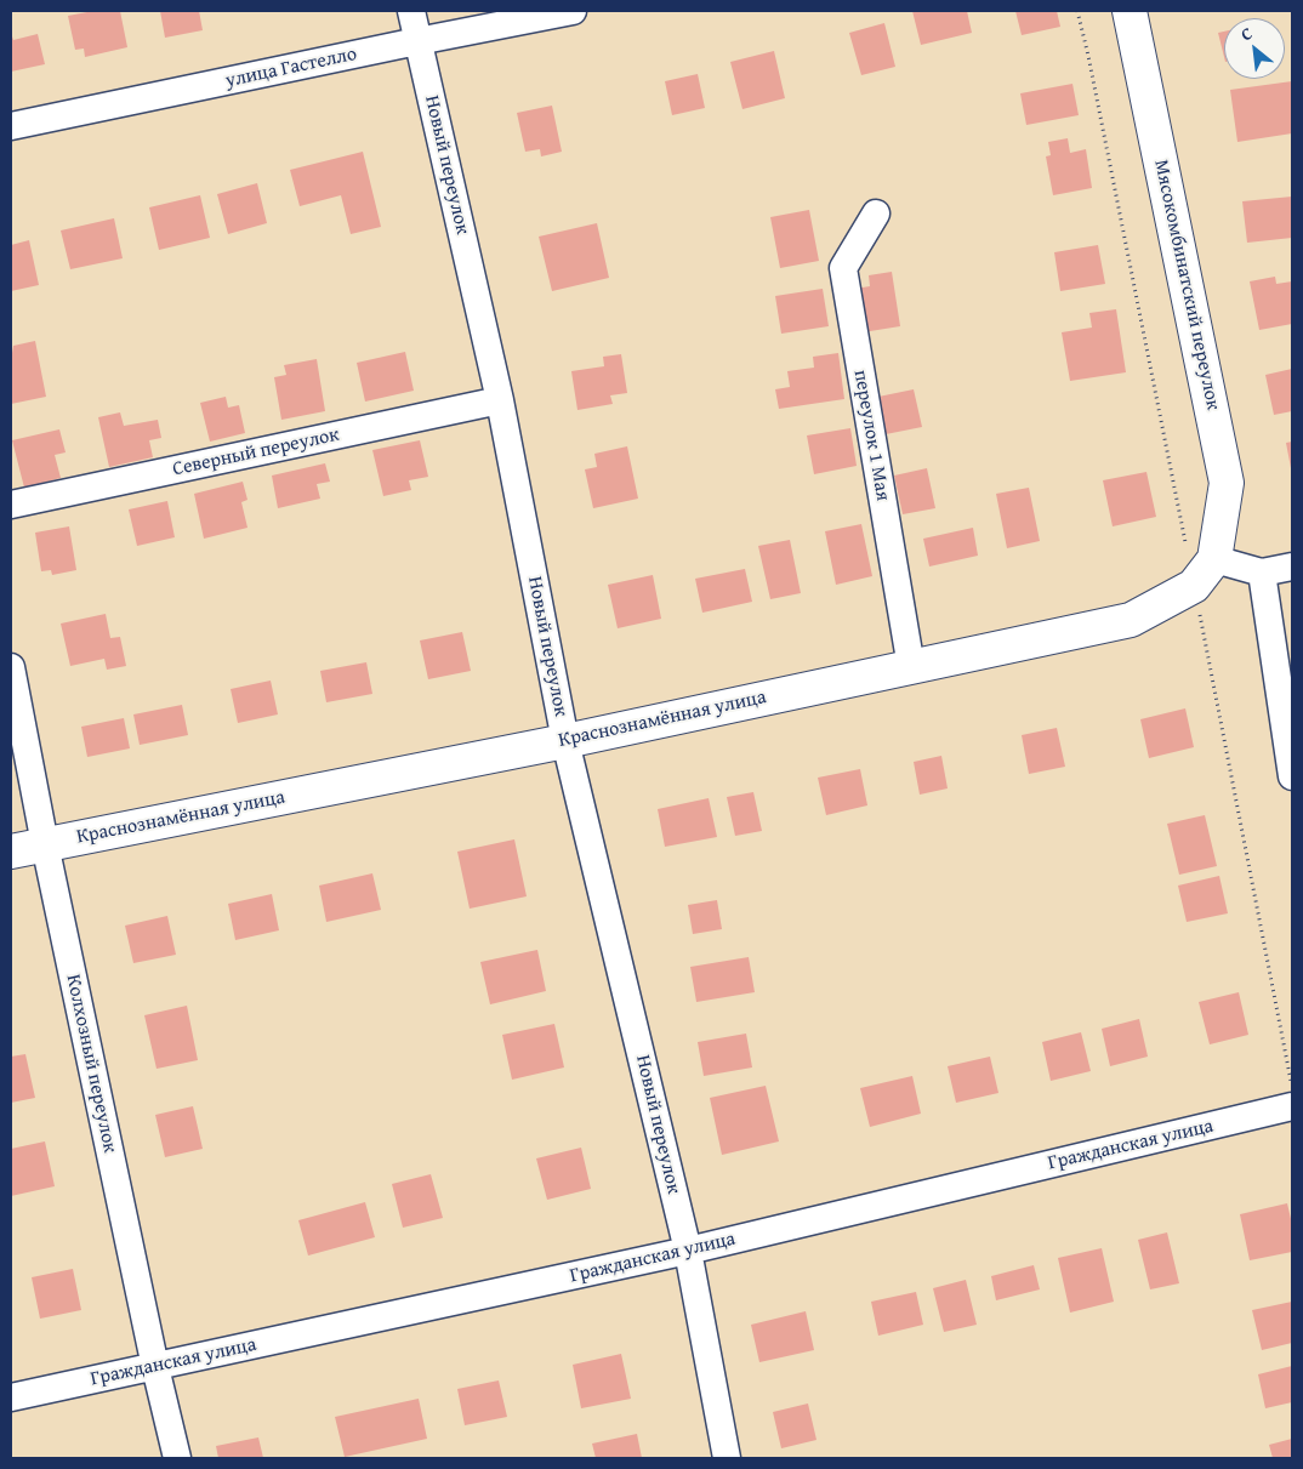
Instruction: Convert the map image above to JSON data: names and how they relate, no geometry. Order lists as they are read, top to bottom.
{
  "streets": {
    "main road": ["Мясокомбинатский переулок", "Краснознамённая улица"],
    "street": [
      "улица Гастелло",
      "Новый переулок",
      "переулок 1 Мая",
      "Северный переулок",
      "Колхозный переулок",
      "Гражданская улица"
    ]
  },
  "crossings": [
    ["улица Гастелло", "Новый переулок"],
    ["Новый переулок", "Северный переулок"],
    ["Новый переулок", "Краснознамённая улица"],
    ["Новый переулок", "Гражданская улица"],
    ["Мясокомбинатский переулок", "Краснознамённая улица"],
    ["переулок 1 Мая", "Краснознамённая улица"],
    ["Краснознамённая улица", "Колхозный переулок"],
    ["Колхозный переулок", "Гражданская улица"]
  ],
  "north": "top left"
}
